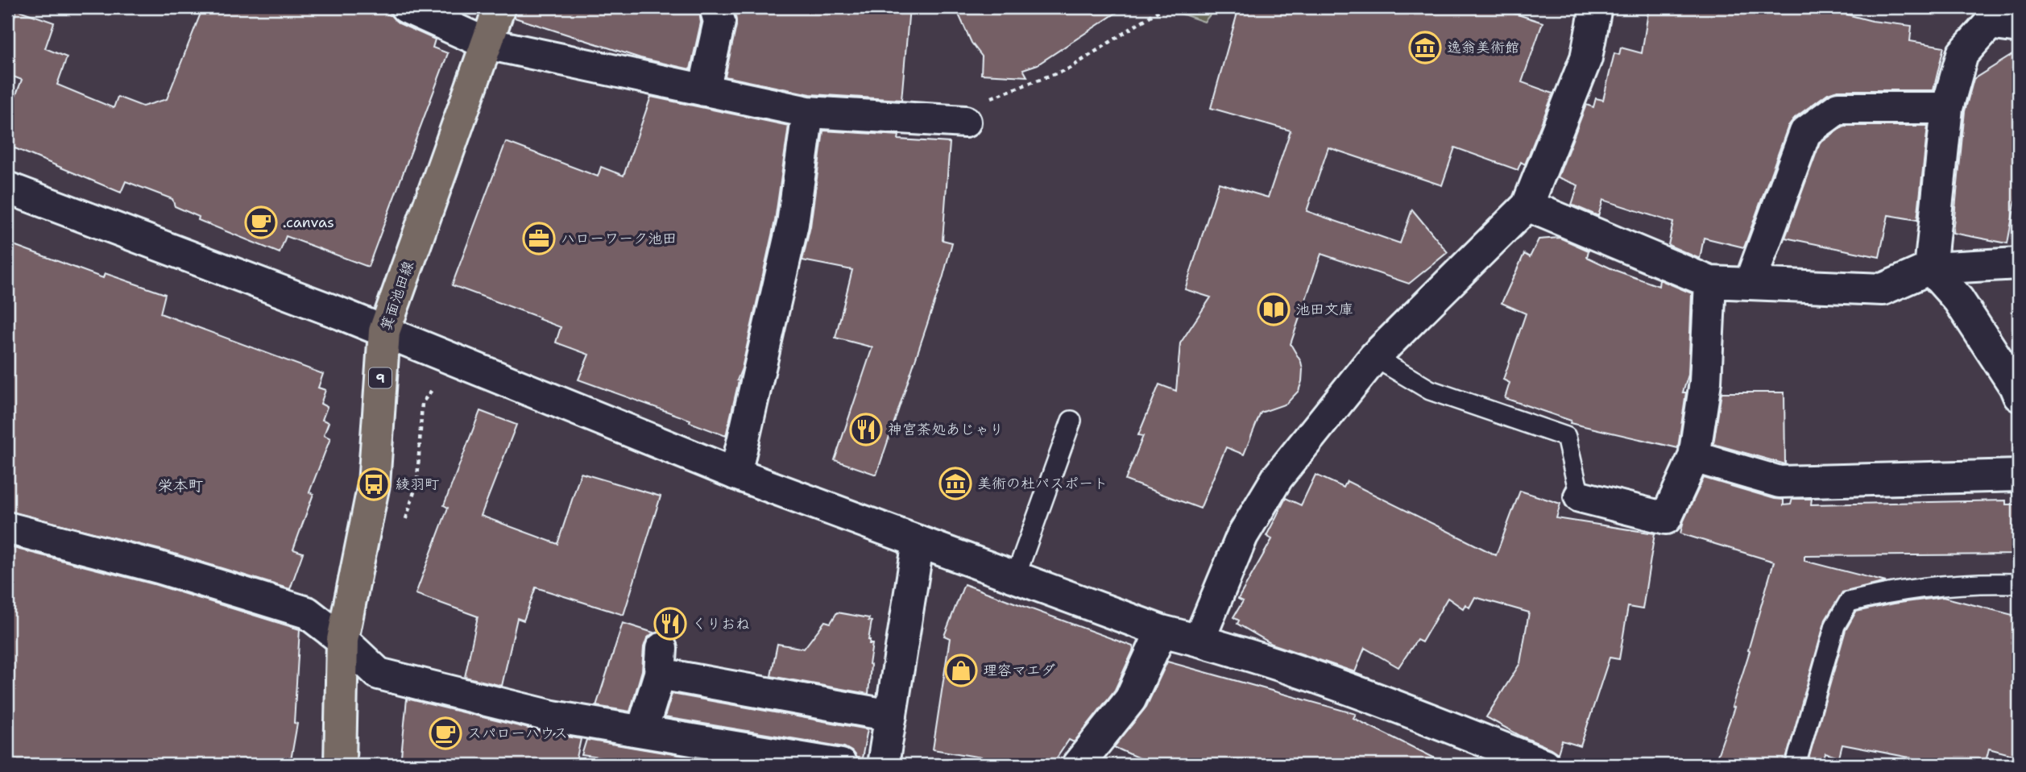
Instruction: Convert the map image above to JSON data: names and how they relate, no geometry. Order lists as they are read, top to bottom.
{
  "streets": {
    "main road": ["箕面池田線", "9"]
  },
  "districts": ["栄本町"],
  "places": {
    "museum": ["逸翁美術館", "美術の杜パスポート"],
    "cafe": [".canvas", "スパローハウス"],
    "office": ["ハローワーク池田"],
    "library": ["池田文庫"],
    "restaurant": ["神宮茶処あじゃり", "くりおね"],
    "bus stop": ["綾羽町"],
    "shop": ["理容マエダ"]
  }
}
